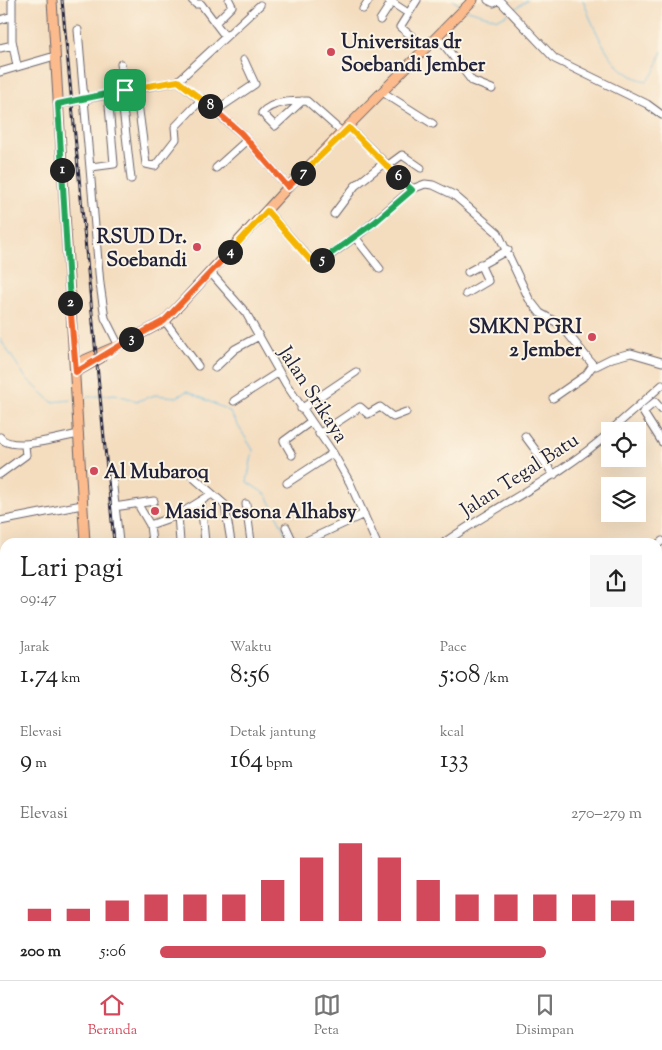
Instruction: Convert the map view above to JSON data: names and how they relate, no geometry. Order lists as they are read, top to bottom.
{
  "streets": {
    "street": ["Jalan Srikaya", "Jalan Tegal Batu"]
  },
  "places": [
    "Universitas dr Soebandi Jember",
    "RSUD Dr. Soebandi",
    "SMKN PGRI 2 Jember",
    "Al Mubaroq",
    "Masid Pesona Alhabsy"
  ],
  "page": {
    "pins": [
      "8",
      "1",
      "7",
      "6",
      "4",
      "5",
      "2",
      "3"
    ],
    "heading": ["Lari pagi", "09:47"],
    "stats": [
      ["Jarak", "1.74 km"],
      ["Waktu", "8:56"],
      ["Pace", "5:08 /km"],
      ["Elevasi", "9 m"],
      ["Detak jantung", "164 bpm"],
      ["kcal", "133"]
    ],
    "chart": ["Elevasi", "270–279 m"],
    "list": [
      {
        "name": "200 m",
        "note": "5:06"
      }
    ],
    "tabs": ["Beranda", "Peta", "Disimpan"]
  }
}
